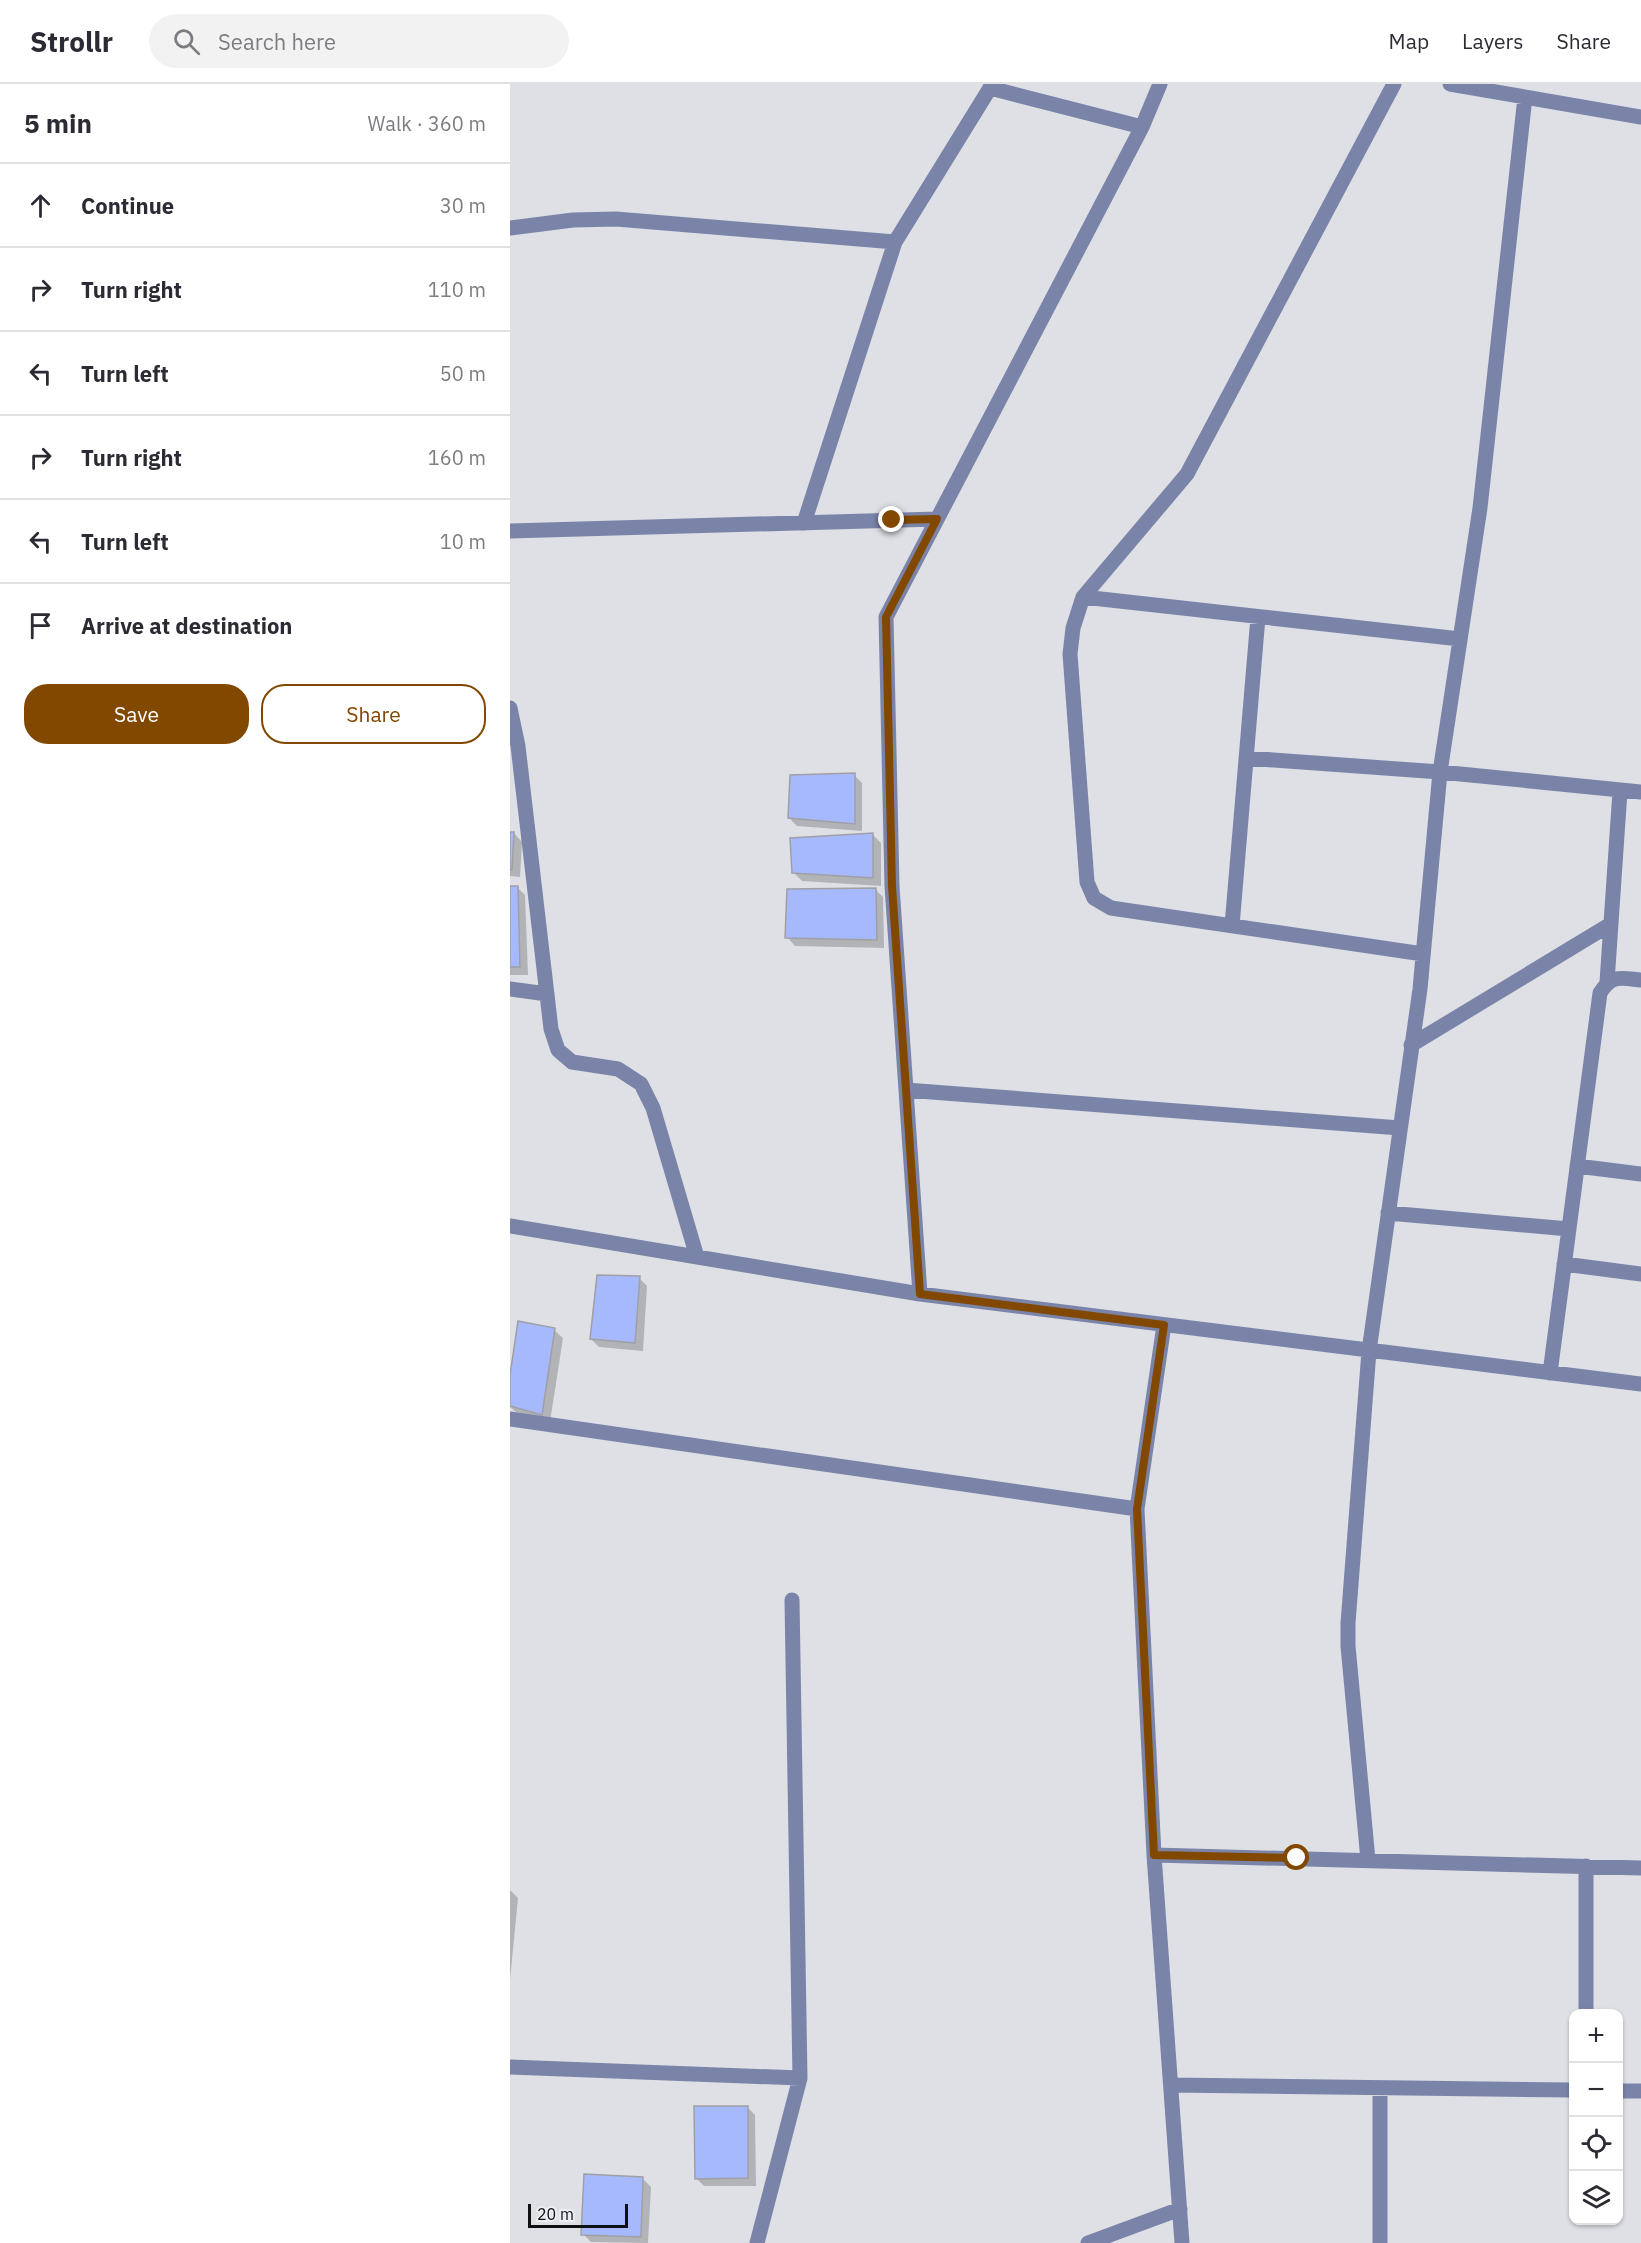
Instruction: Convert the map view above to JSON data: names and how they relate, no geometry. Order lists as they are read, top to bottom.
{
  "scale_bar": "20 m",
  "page": {
    "header": "Strollr",
    "search": "Search here",
    "nav": ["Map", "Layers", "Share"],
    "heading": ["5 min", "Walk · 360 m"],
    "list": [
      ["Continue", "30 m"],
      ["Turn right", "110 m"],
      ["Turn left", "50 m"],
      ["Turn right", "160 m"],
      ["Turn left", "10 m"],
      "Arrive at destination"
    ],
    "buttons": ["Save", "Share"],
    "map_buttons": ["+", "−"],
    "scale": "20 m"
  }
}
